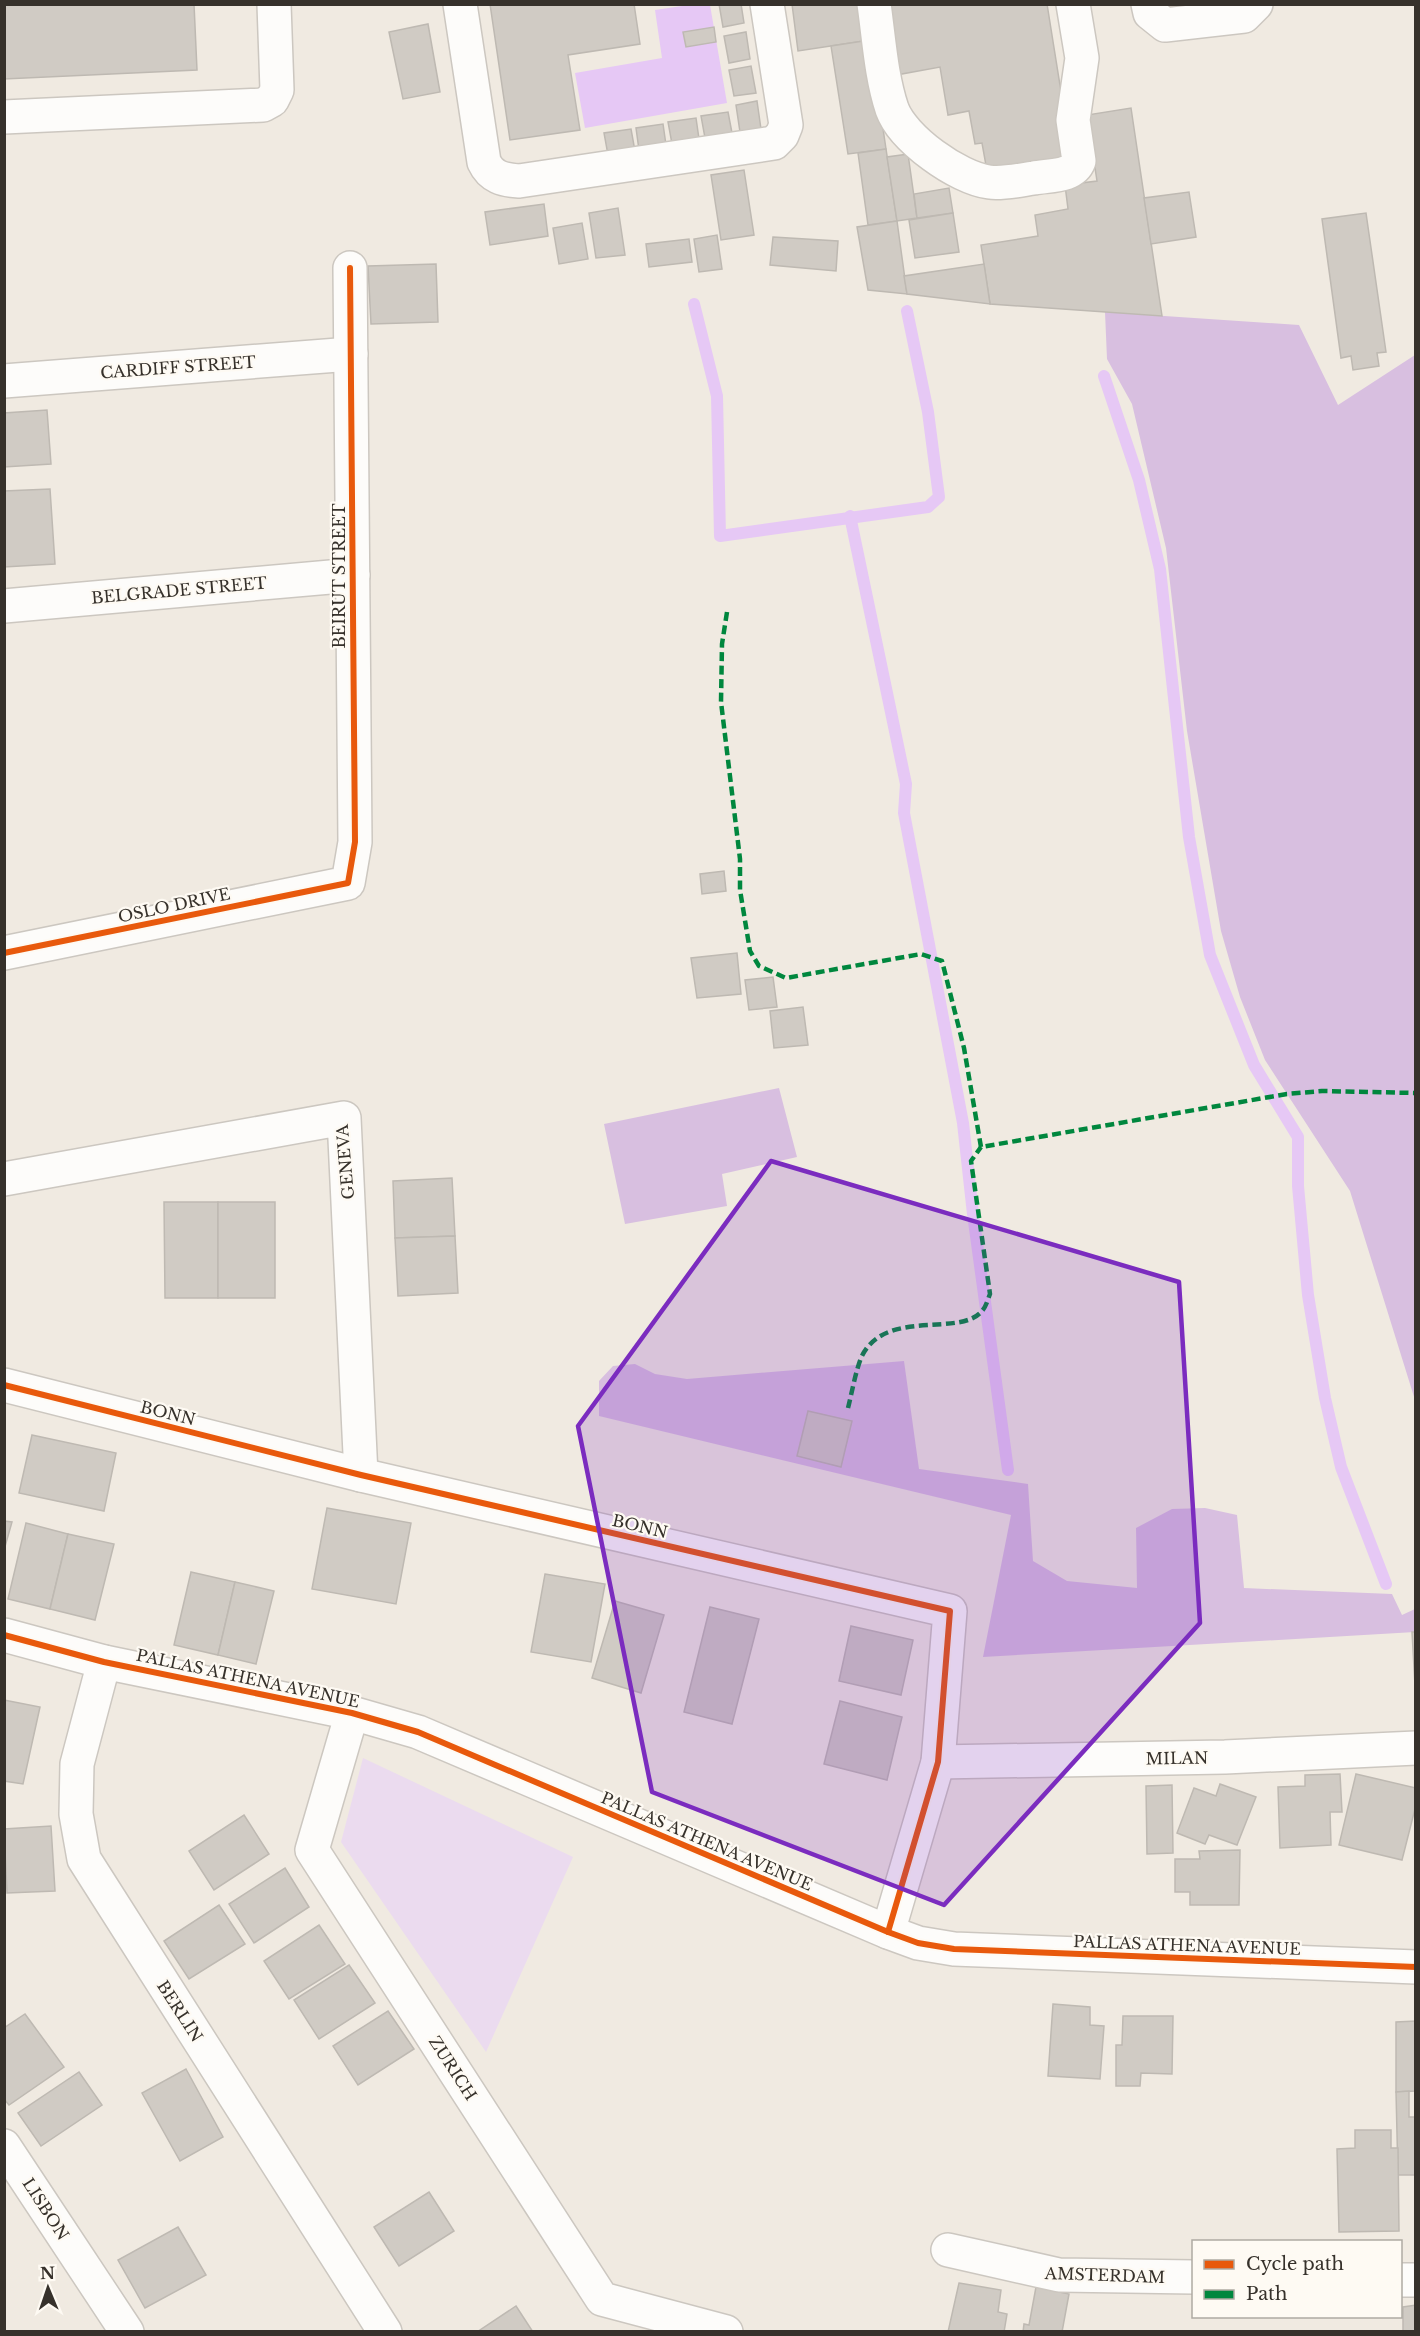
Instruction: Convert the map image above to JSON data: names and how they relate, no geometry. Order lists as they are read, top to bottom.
{
  "streets": {
    "street": [
      "CARDIFF STREET",
      "BEIRUT STREET",
      "BELGRADE STREET",
      "OSLO DRIVE",
      "GENEVA",
      "BONN",
      "PALLAS ATHENA AVENUE",
      "MILAN",
      "BERLIN",
      "ZURICH",
      "LISBON",
      "AMSTERDAM"
    ]
  },
  "crossings": [
    ["CARDIFF STREET", "BEIRUT STREET"],
    ["BEIRUT STREET", "BELGRADE STREET"],
    ["BEIRUT STREET", "OSLO DRIVE"],
    ["GENEVA", "BONN"],
    ["BONN", "PALLAS ATHENA AVENUE"],
    ["BONN", "MILAN"],
    ["PALLAS ATHENA AVENUE", "BERLIN"],
    ["PALLAS ATHENA AVENUE", "ZURICH"]
  ],
  "legend": ["Cycle path", "Path"],
  "north": "top"
}
